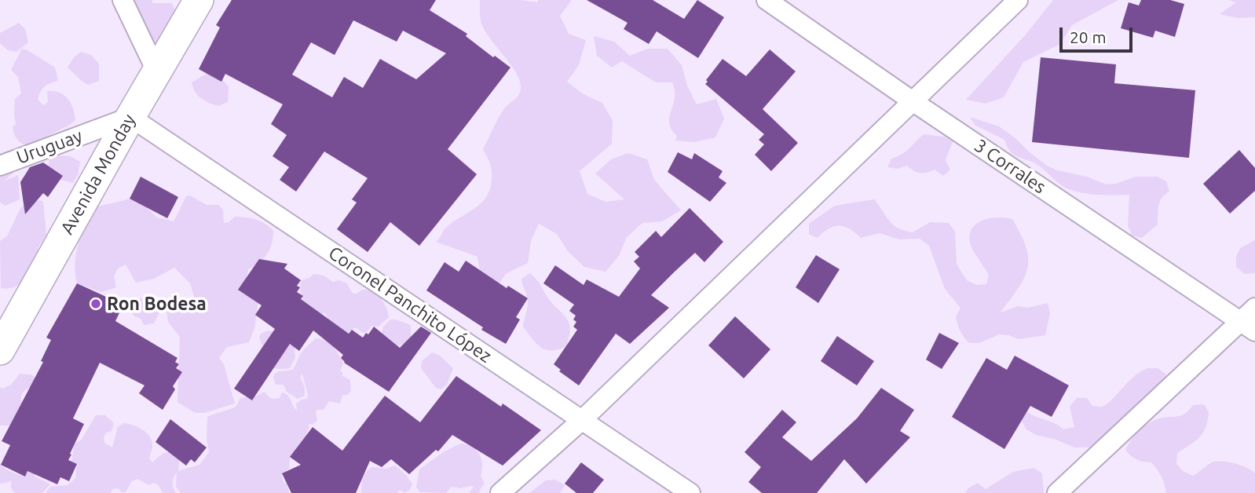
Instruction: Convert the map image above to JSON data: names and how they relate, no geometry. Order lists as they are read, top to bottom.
{
  "streets": {
    "main road": ["Avenida Monday"],
    "street": ["Uruguay", "3 Corrales", "Coronel Panchito López"]
  },
  "crossings": [
    ["Uruguay", "Avenida Monday"],
    ["Uruguay", "Coronel Panchito López"],
    ["Avenida Monday", "Coronel Panchito López"]
  ],
  "places": ["Ron Bodesa"],
  "scale_bar": "20 m"
}
